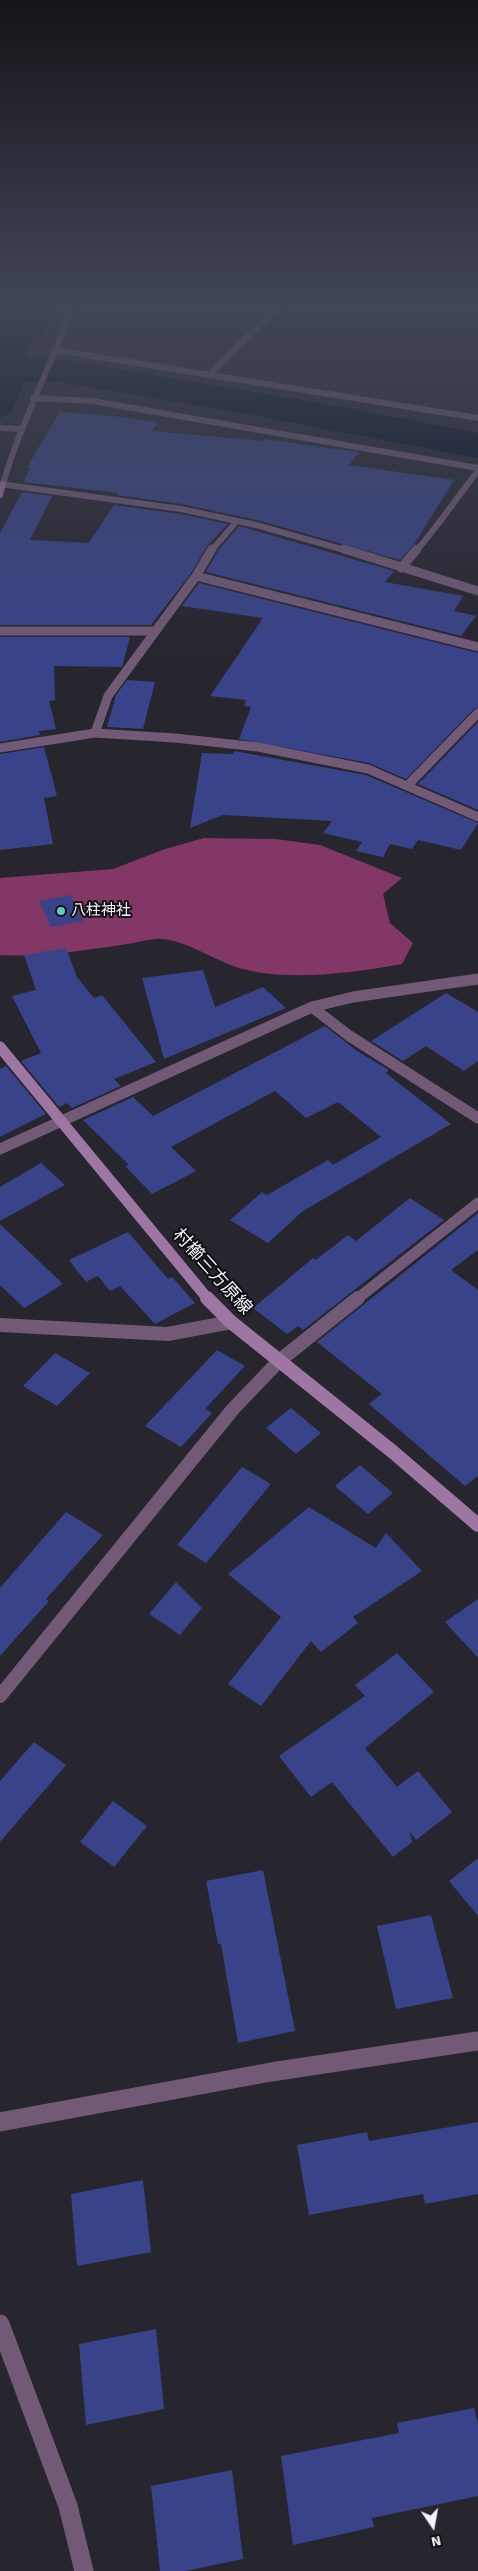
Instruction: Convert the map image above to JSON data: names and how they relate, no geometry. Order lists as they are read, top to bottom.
{
  "streets": {
    "main road": ["村櫛三方原線"]
  },
  "places": ["八柱神社"],
  "north": "bottom"
}
